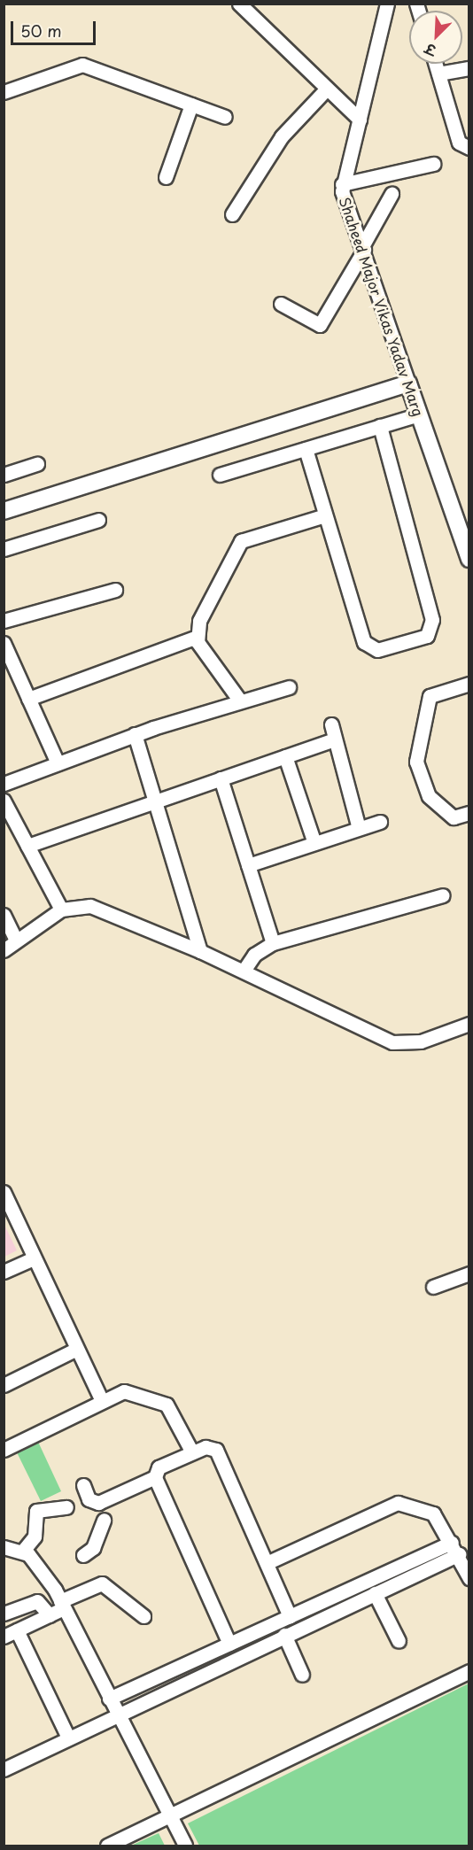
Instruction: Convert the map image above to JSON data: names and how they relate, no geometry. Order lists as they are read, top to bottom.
{
  "streets": {
    "street": ["Shaheed Major Vikas Yadav Marg"]
  },
  "scale_bar": "50 m",
  "north": "bottom left"
}
